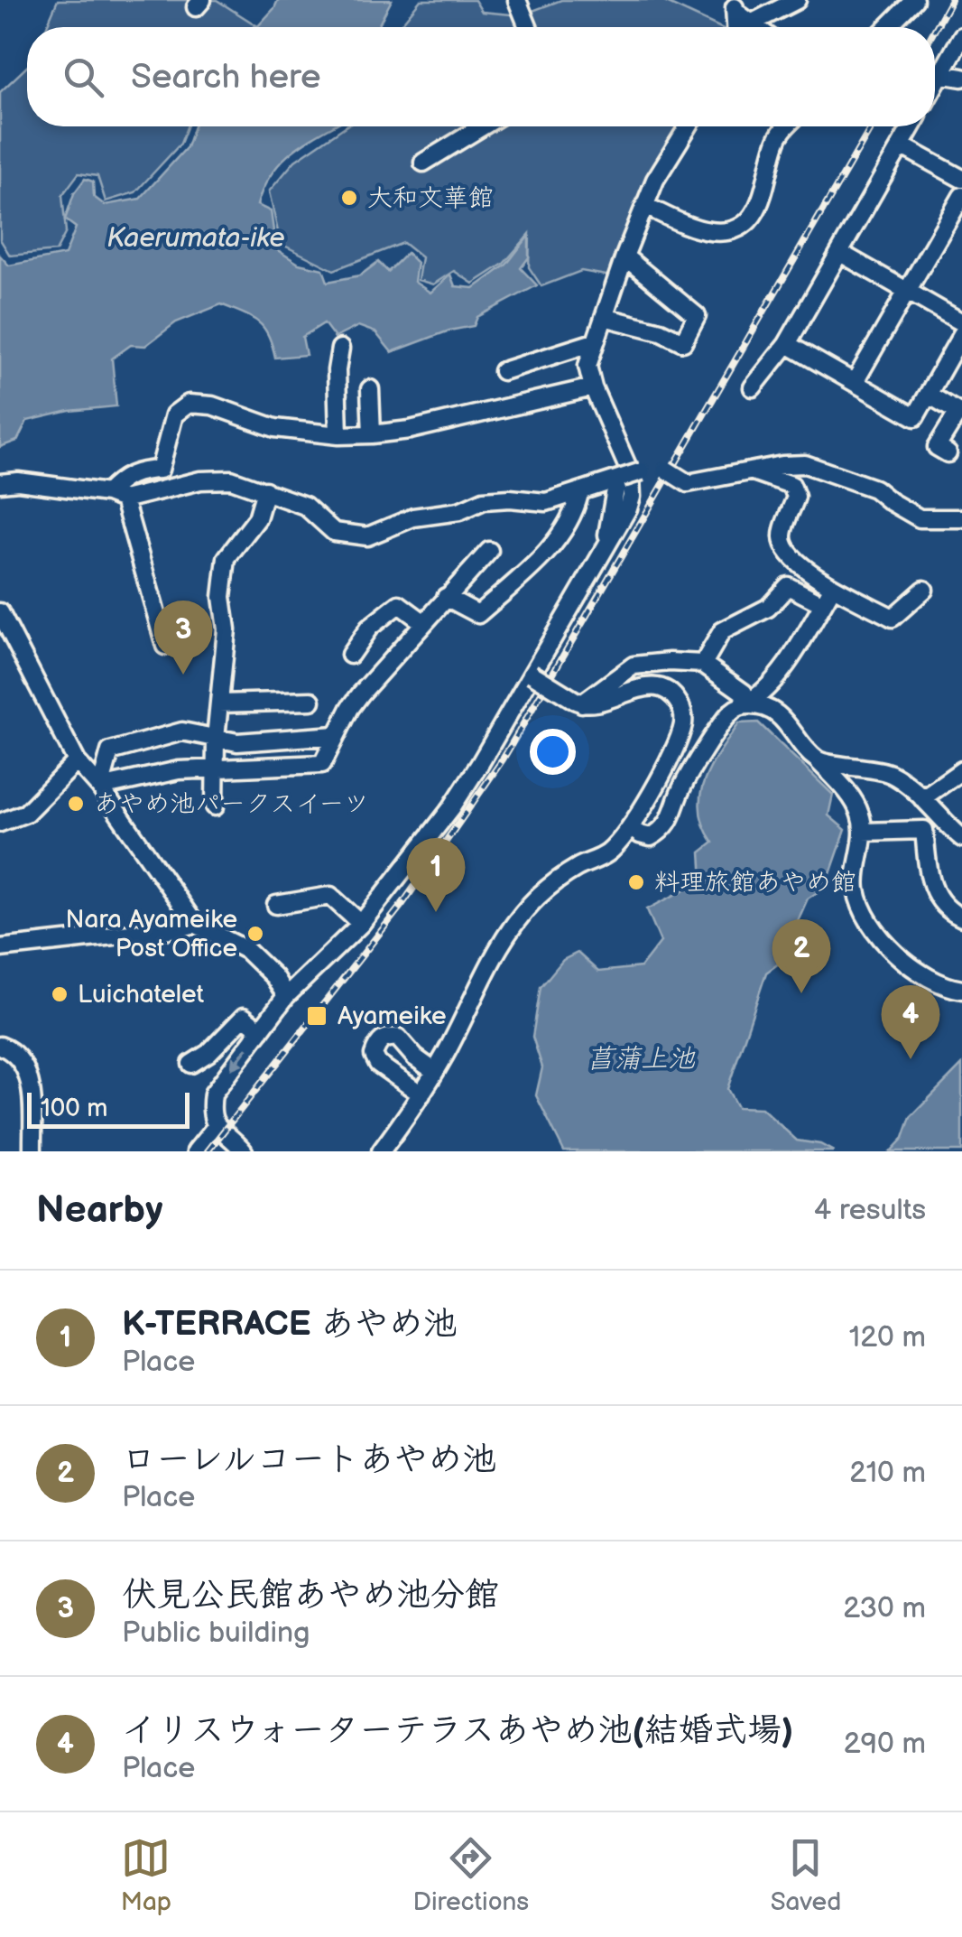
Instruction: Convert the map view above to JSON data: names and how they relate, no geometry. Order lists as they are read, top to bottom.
{
  "water": ["Kaerumata-ike", "菖蒲上池"],
  "places": {
    "other": [
      "大和文華館",
      "あやめ池パークスイーツ",
      "料理旅館あやめ館",
      "Nara Ayameike Post Office",
      "Luichatelet"
    ],
    "transit": ["Ayameike"]
  },
  "scale_bar": "100 m",
  "page": {
    "search": "Search here",
    "pins": [
      "3",
      "1",
      "2",
      "4"
    ],
    "scale": "100 m",
    "heading": ["Nearby", "4 results"],
    "list": [
      {
        "mark": "1",
        "name": "K-TERRACE あやめ池",
        "note": "Place",
        "value": "120 m"
      },
      {
        "mark": "2",
        "name": "ローレルコートあやめ池",
        "note": "Place",
        "value": "210 m"
      },
      {
        "mark": "3",
        "name": "伏見公民館あやめ池分館",
        "note": "Public building",
        "value": "230 m"
      },
      {
        "mark": "4",
        "name": "イリスウォーターテラスあやめ池(結婚式場)",
        "note": "Place",
        "value": "290 m"
      }
    ],
    "nav": ["Map", "Directions", "Saved"]
  }
}
